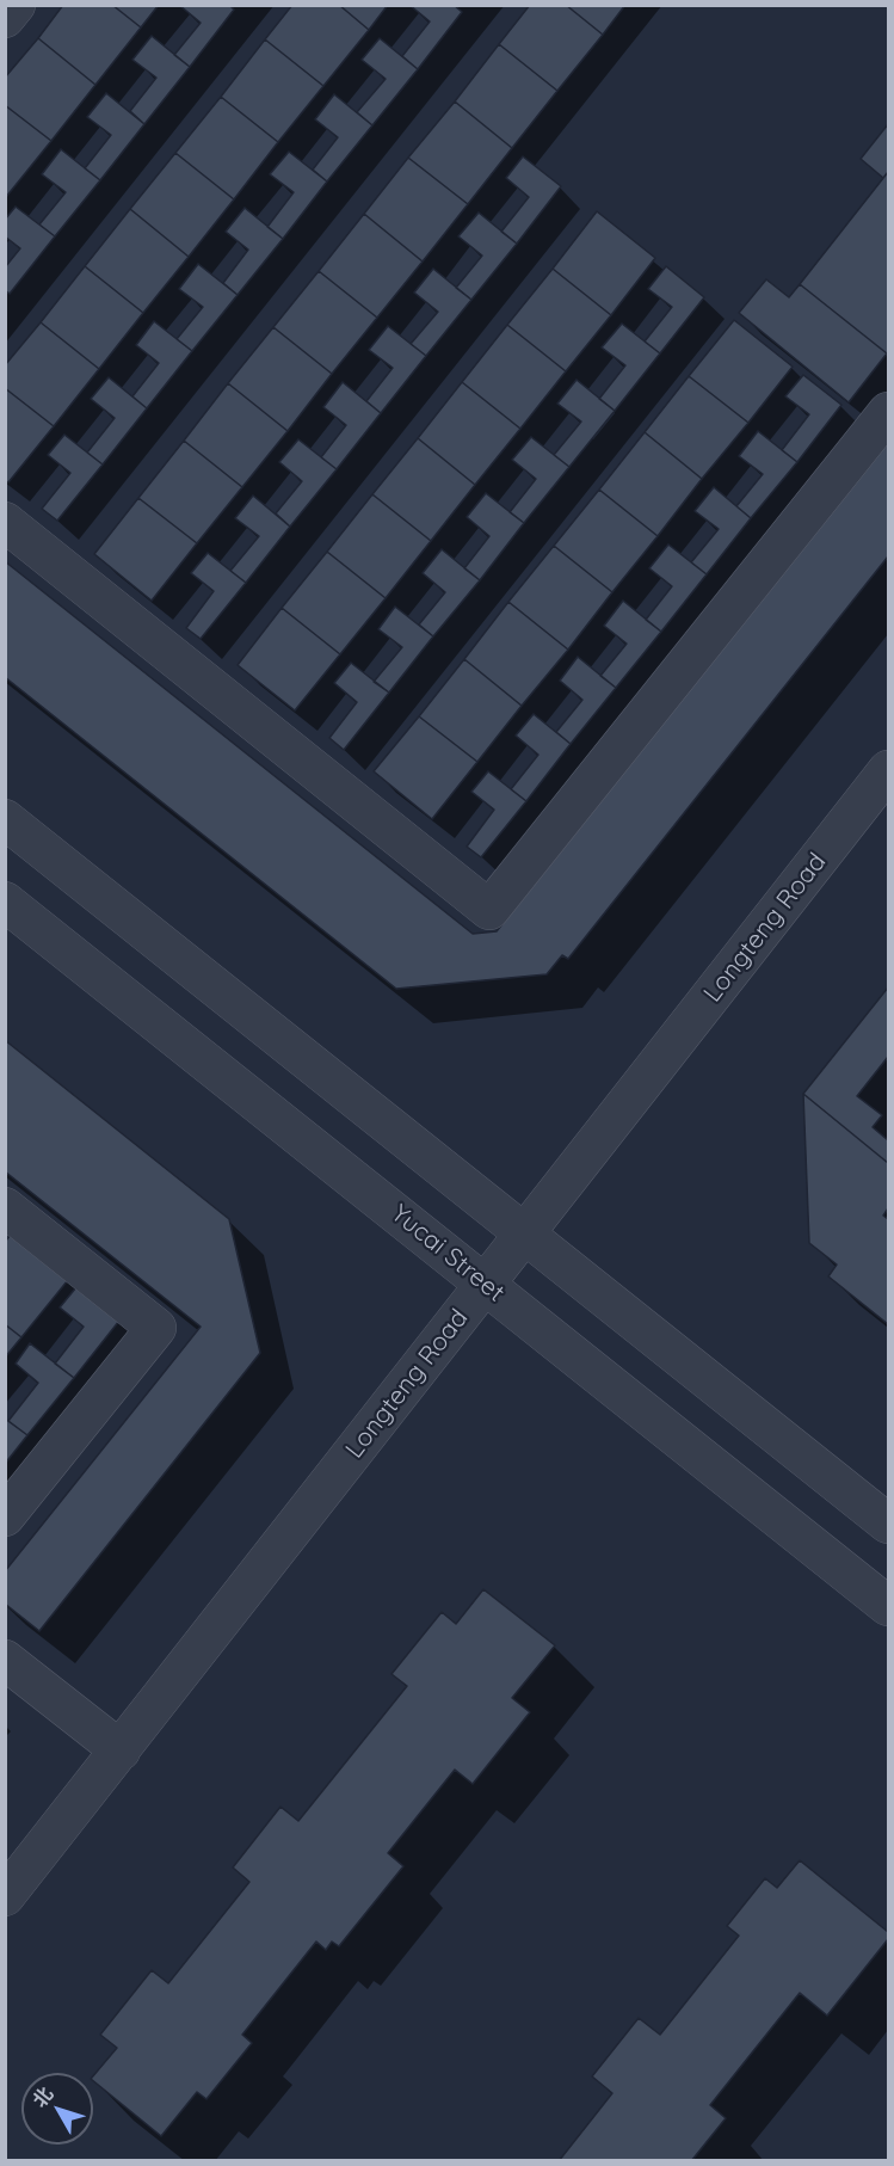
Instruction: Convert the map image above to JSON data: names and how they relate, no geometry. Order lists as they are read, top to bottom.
{
  "streets": {
    "street": ["Longteng Road", "Yucai Street"]
  },
  "crossings": [
    ["Longteng Road", "Yucai Street"]
  ],
  "north": "top left"
}
